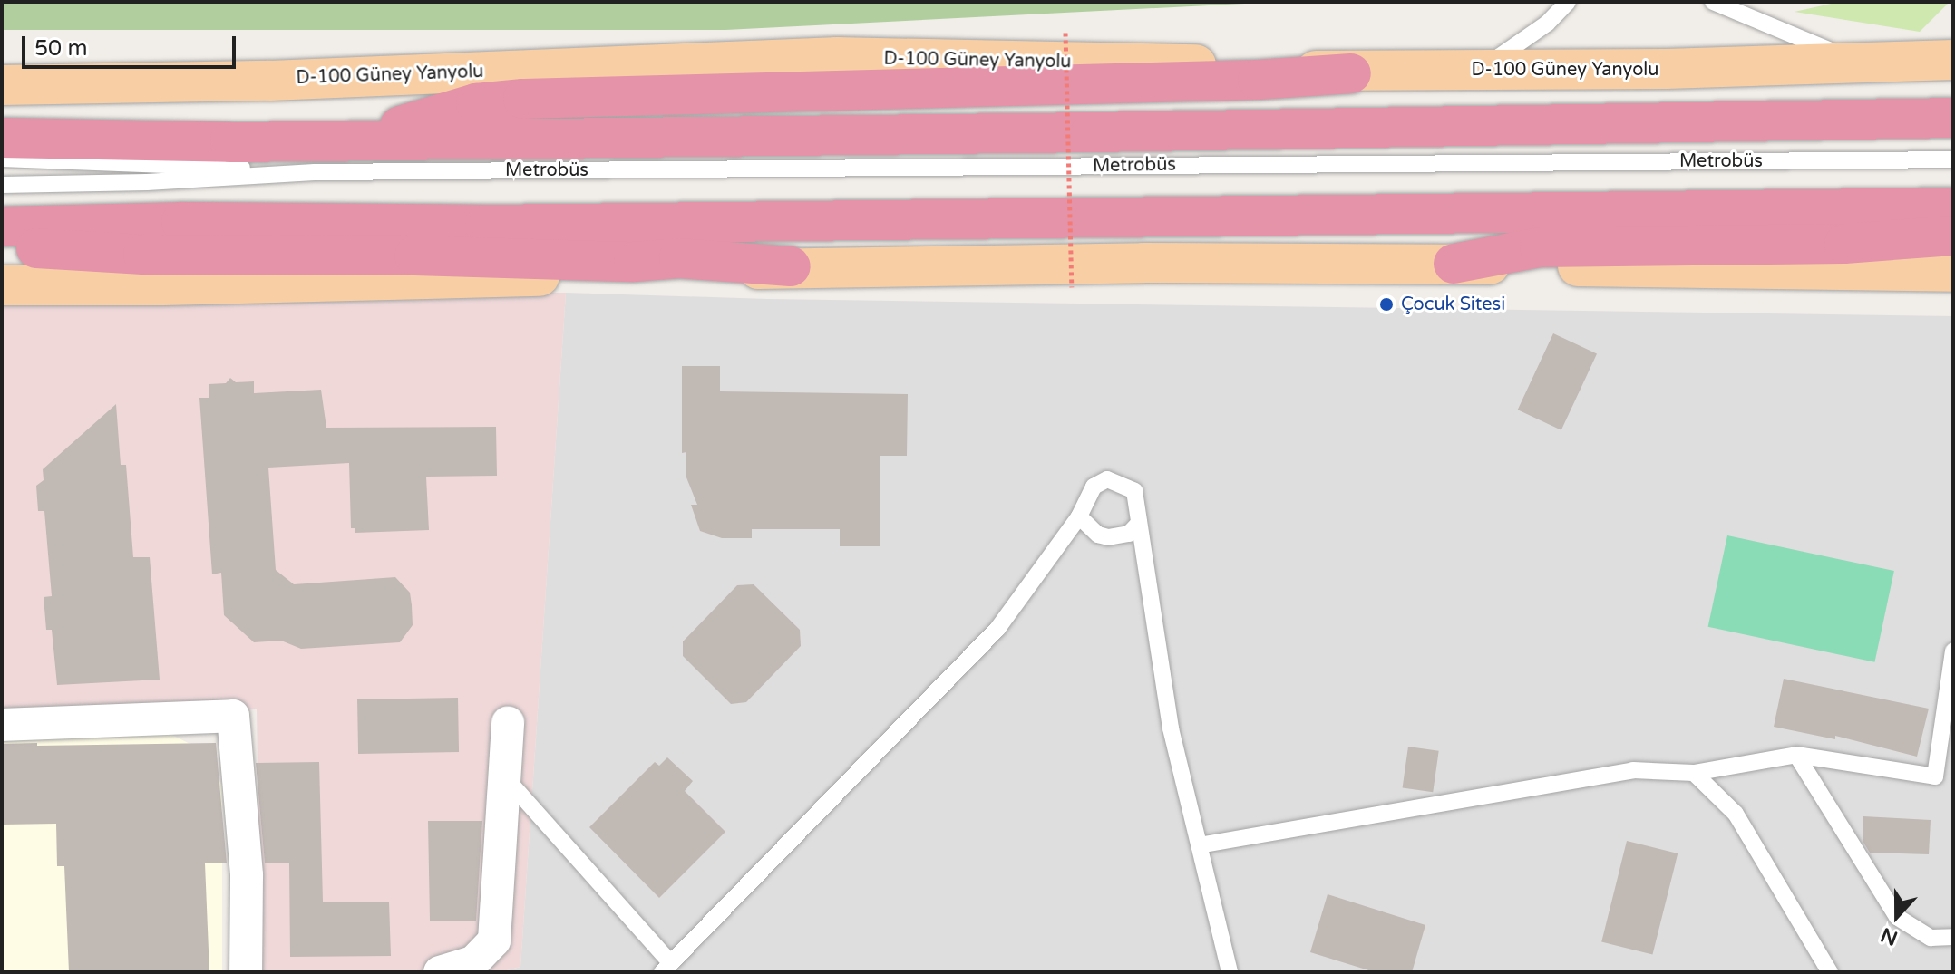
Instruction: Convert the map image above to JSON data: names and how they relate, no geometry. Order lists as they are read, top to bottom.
{
  "streets": {
    "main road": ["D-100 Güney Yanyolu"],
    "lane": ["Metrobüs"]
  },
  "places": ["Çocuk Sitesi"],
  "scale_bar": "50 m",
  "north": "bottom"
}
